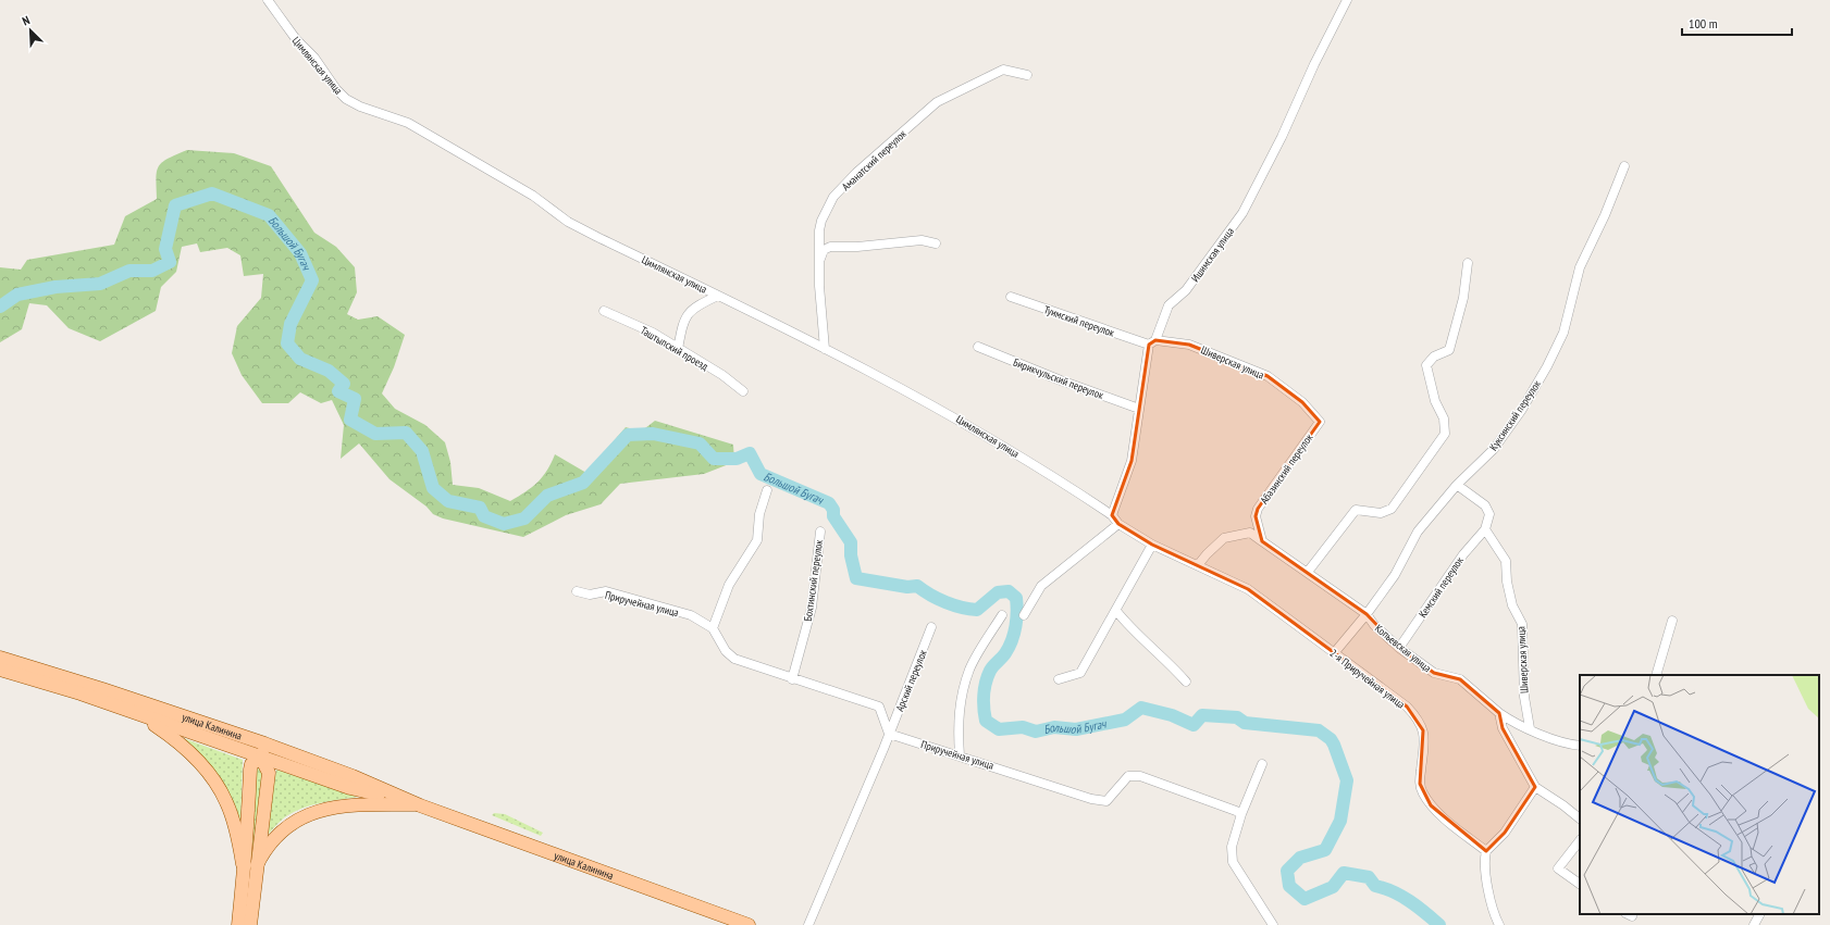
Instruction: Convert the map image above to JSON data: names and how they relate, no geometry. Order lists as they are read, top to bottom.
{
  "streets": {
    "main road": ["улица Калинина"],
    "street": [
      "Цимлянская улица",
      "Аманатский переулок",
      "Ишимская улица",
      "Туимский переулок",
      "Таштыпский проезд",
      "Шиверская улица",
      "Бирикчульский переулок",
      "Куксинский переулок",
      "Абазинский переулок",
      "Бохтинский переулок",
      "Кемский переулок",
      "Приручейная улица",
      "Копьевская улица",
      "2-я Приручейная улица",
      "Арский переулок"
    ]
  },
  "crossings": [
    ["Цимлянская улица", "Аманатский переулок"],
    ["Цимлянская улица", "Ишимская улица"],
    ["Цимлянская улица", "2-я Приручейная улица"],
    ["Ишимская улица", "Туимский переулок"],
    ["Ишимская улица", "Шиверская улица"],
    ["Ишимская улица", "Бирикчульский переулок"],
    ["Ишимская улица", "2-я Приручейная улица"],
    ["Туимский переулок", "Шиверская улица"],
    ["Шиверская улица", "Абазинский переулок"],
    ["Шиверская улица", "Кемский переулок"],
    ["Шиверская улица", "Копьевская улица"],
    ["Куксинский переулок", "Копьевская улица"],
    ["Куксинский переулок", "2-я Приручейная улица"],
    ["Абазинский переулок", "Копьевская улица"],
    ["Бохтинский переулок", "Приручейная улица"],
    ["Кемский переулок", "Копьевская улица"],
    ["Приручейная улица", "Арский переулок"]
  ],
  "water": ["Большой Бугач"],
  "scale_bar": "100 m",
  "north": "top left"
}
